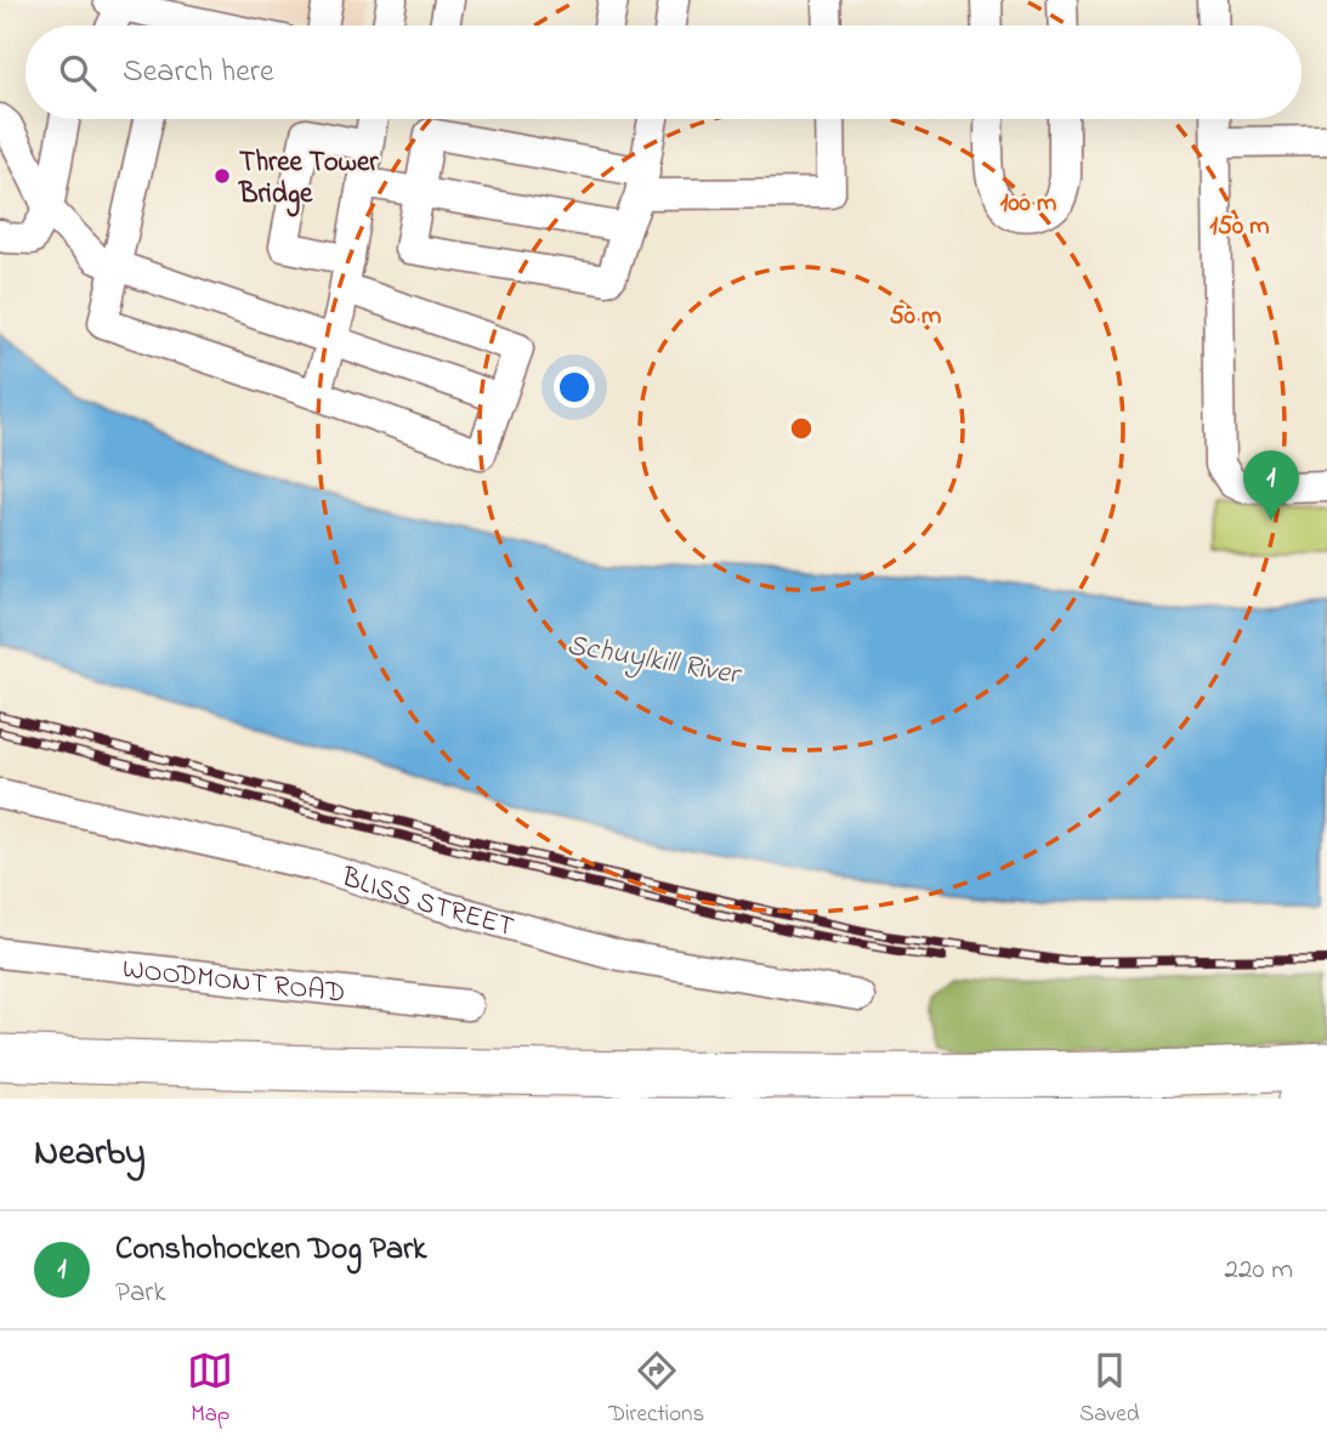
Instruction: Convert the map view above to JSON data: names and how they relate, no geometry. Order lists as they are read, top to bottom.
{
  "streets": {
    "street": ["BLISS STREET", "WOODMONT ROAD"]
  },
  "water": ["Schuylkill River"],
  "places": ["Three Tower Bridge"],
  "page": {
    "search": "Search here",
    "pins": "1",
    "heading": "Nearby",
    "list": [
      {
        "mark": "1",
        "name": "Conshohocken Dog Park",
        "note": "Park",
        "value": "220 m"
      }
    ],
    "nav": ["Map", "Directions", "Saved"]
  },
  "rings": ["100 m", "150 m", "50 m"]
}
